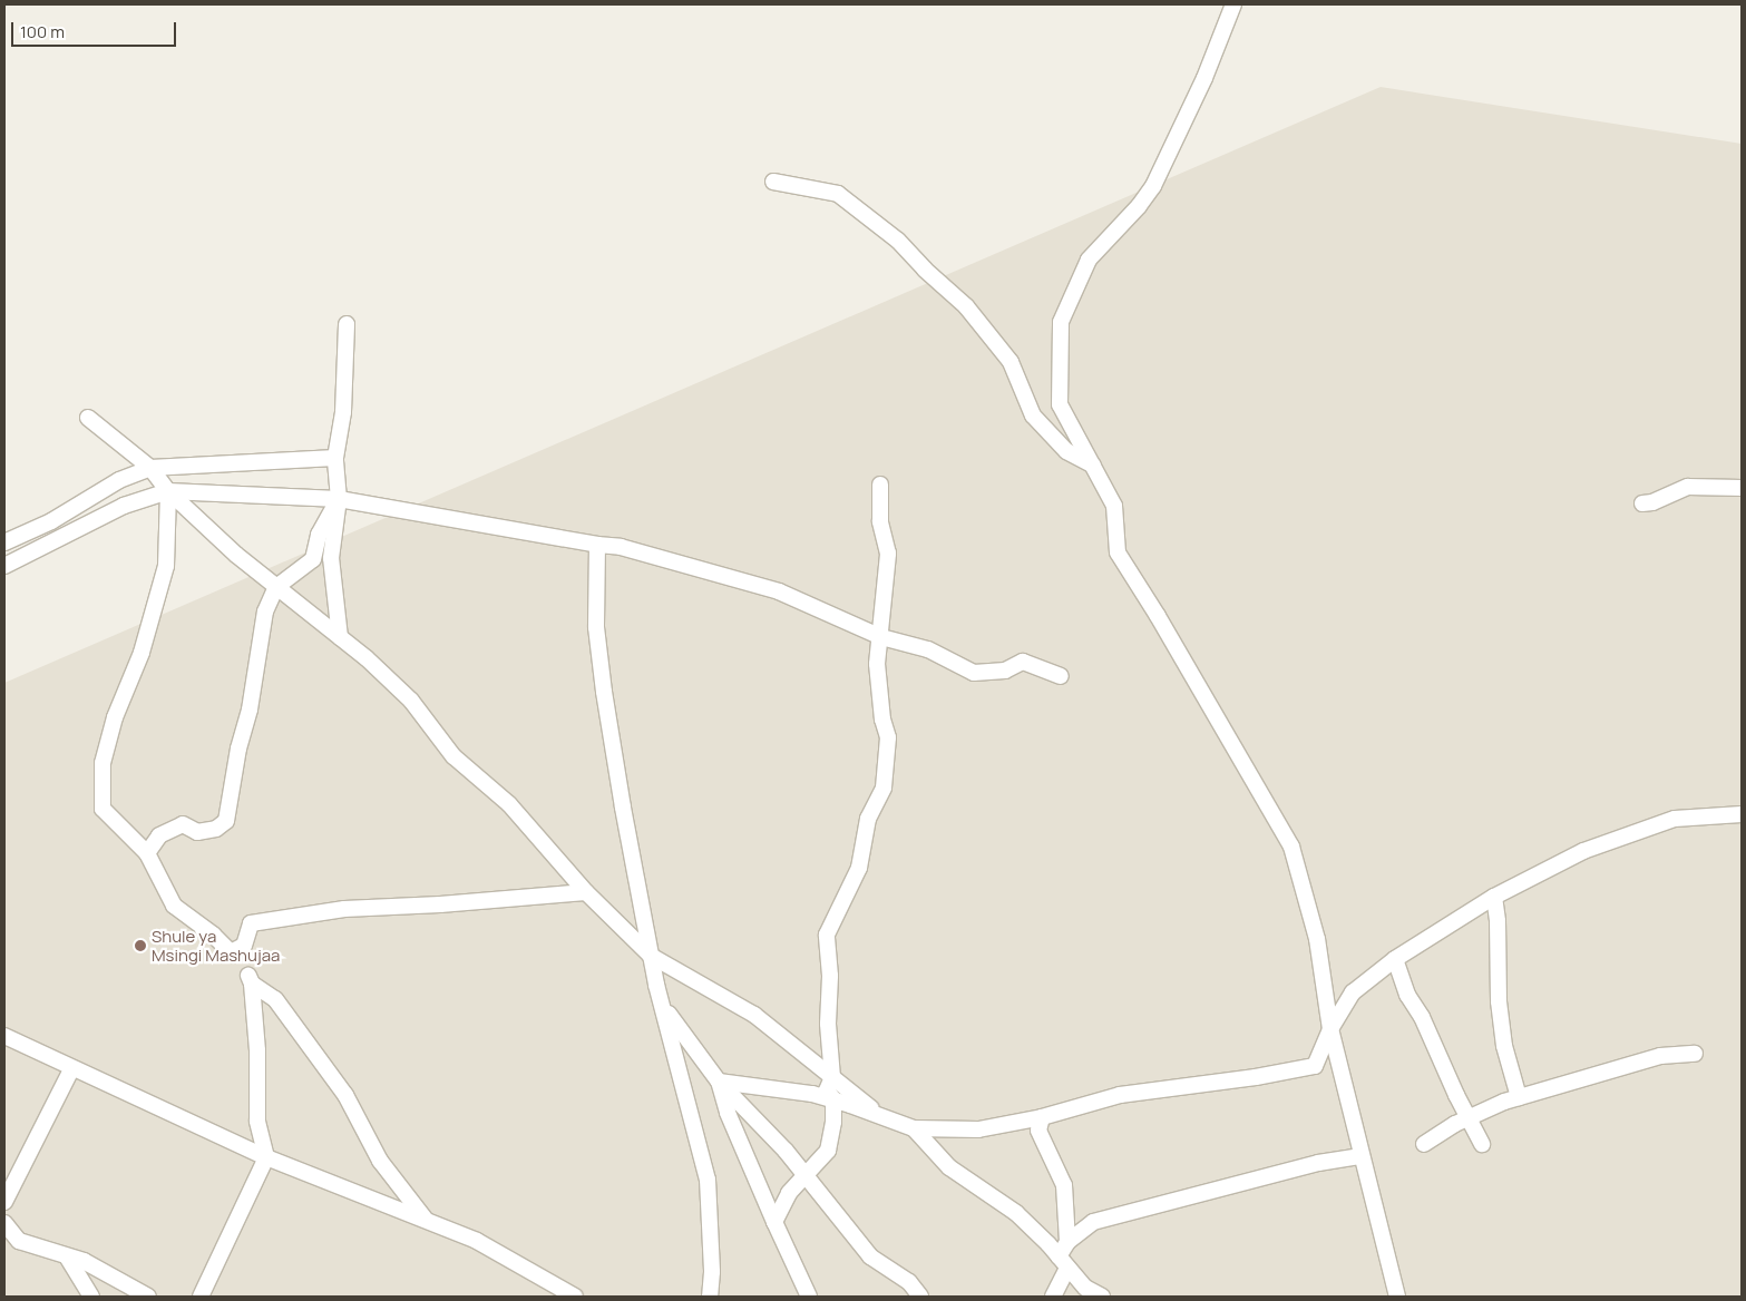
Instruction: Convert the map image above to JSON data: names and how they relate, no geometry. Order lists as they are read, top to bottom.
{
  "places": ["Shule ya Msingi Mashujaa"],
  "scale_bar": "100 m"
}
